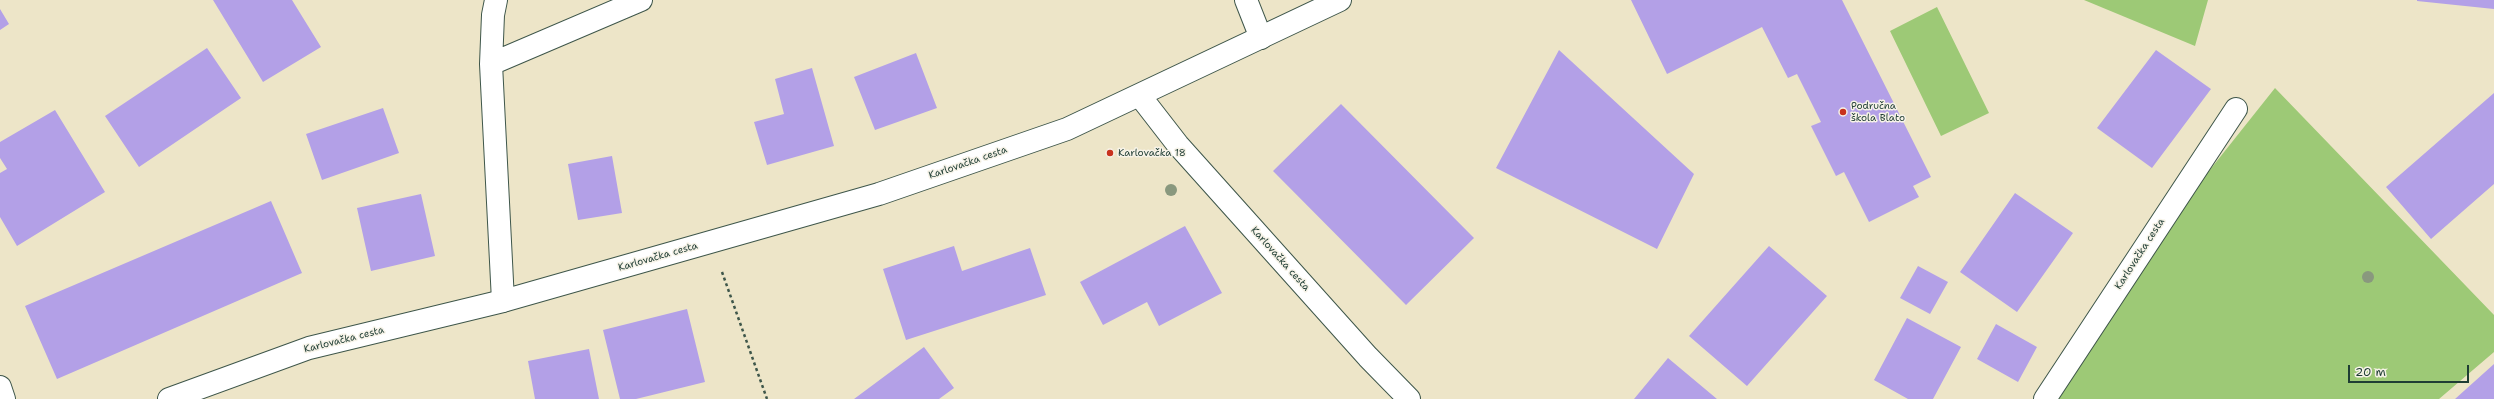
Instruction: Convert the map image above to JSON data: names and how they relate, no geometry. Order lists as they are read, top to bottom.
{
  "streets": {
    "street": ["Karlovačka cesta"]
  },
  "places": ["Područna škola Blato", "Karlovačka 18"],
  "scale_bar": "20 m"
}
